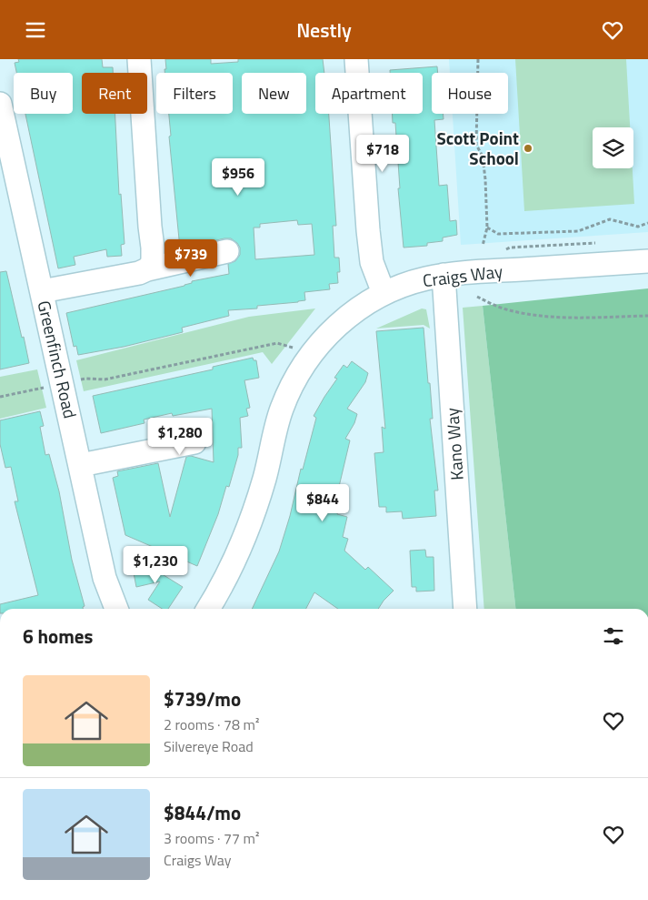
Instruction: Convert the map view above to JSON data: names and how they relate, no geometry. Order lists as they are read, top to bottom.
{
  "streets": {
    "street": ["Craigs Way", "Greenfinch Road", "Kano Way"]
  },
  "crossings": [
    ["Craigs Way", "Kano Way"]
  ],
  "places": ["Scott Point School"],
  "page": {
    "header": "Nestly",
    "chip": [
      "Buy",
      "Rent",
      "Filters",
      "New",
      "Apartment",
      "House"
    ],
    "price": [
      "$718",
      "$956",
      "$739",
      "$1,280",
      "$844",
      "$1,230"
    ],
    "heading": "6 homes",
    "list": [
      {
        "name": "$739/mo",
        "note": "2 rooms · 78 m² · Silvereye Road"
      },
      {
        "name": "$844/mo",
        "note": "3 rooms · 77 m² · Craigs Way"
      }
    ]
  }
}
